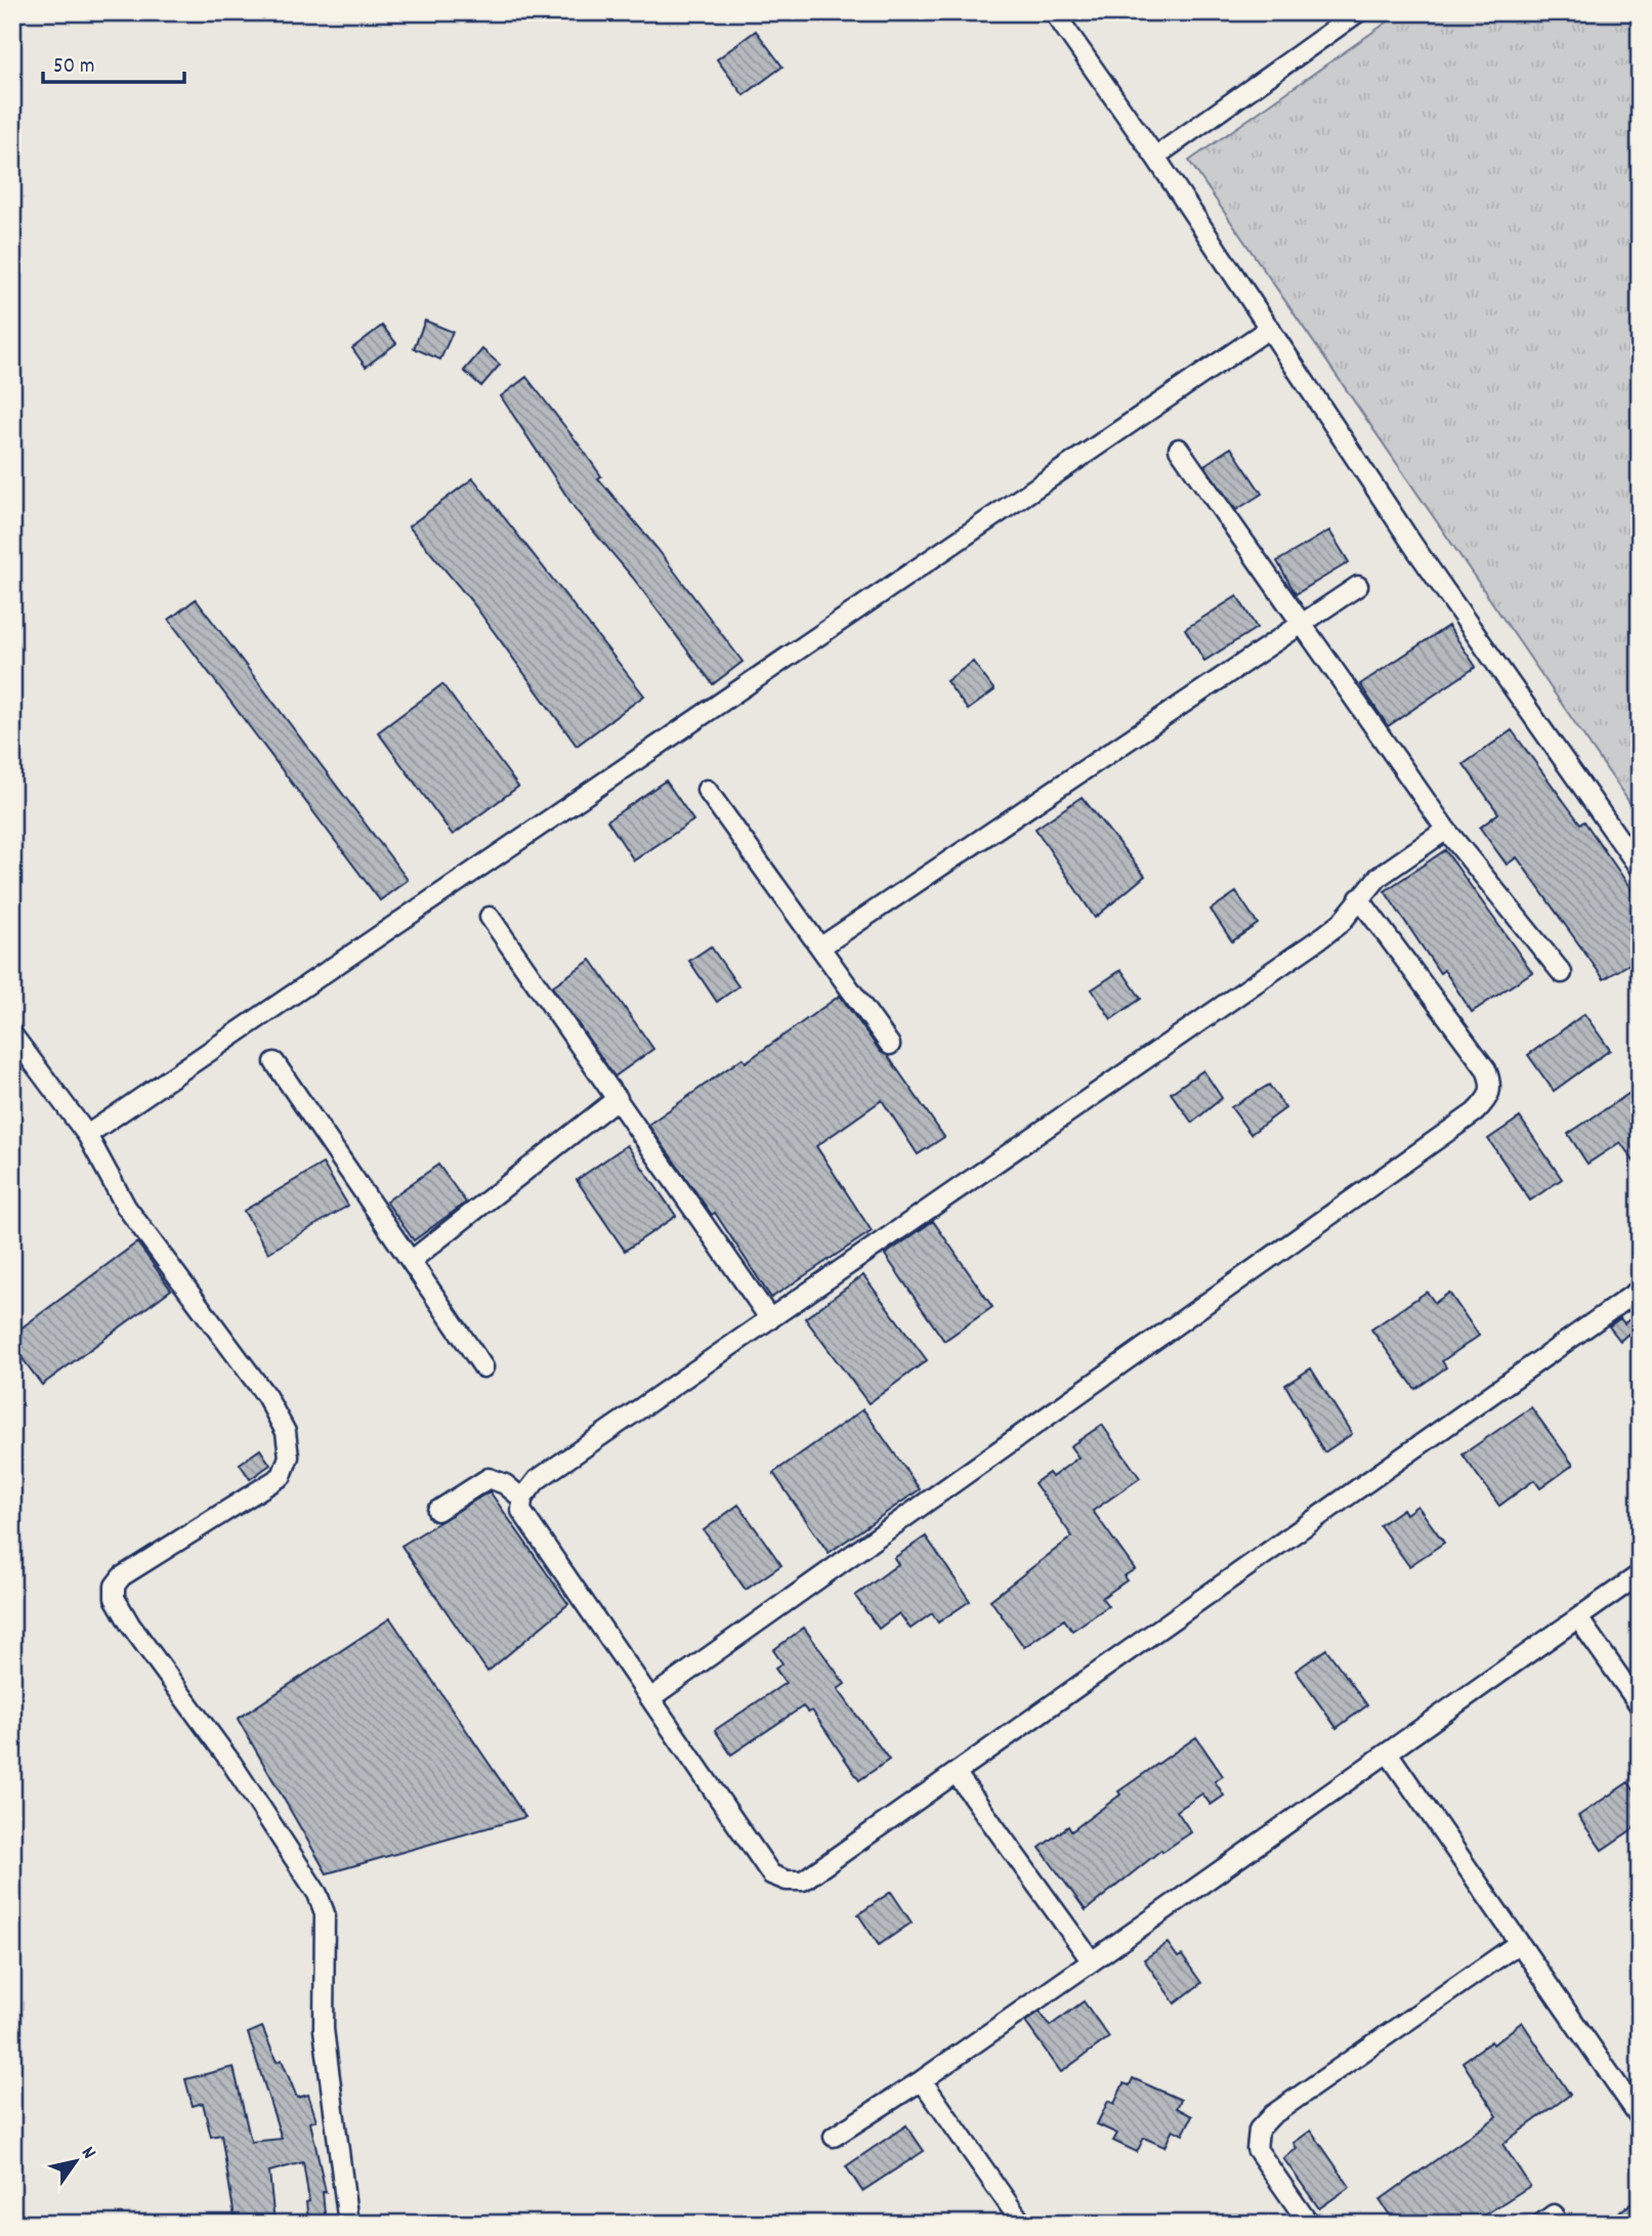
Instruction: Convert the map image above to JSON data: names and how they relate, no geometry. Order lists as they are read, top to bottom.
{
  "scale_bar": "50 m",
  "north": "top right"
}
